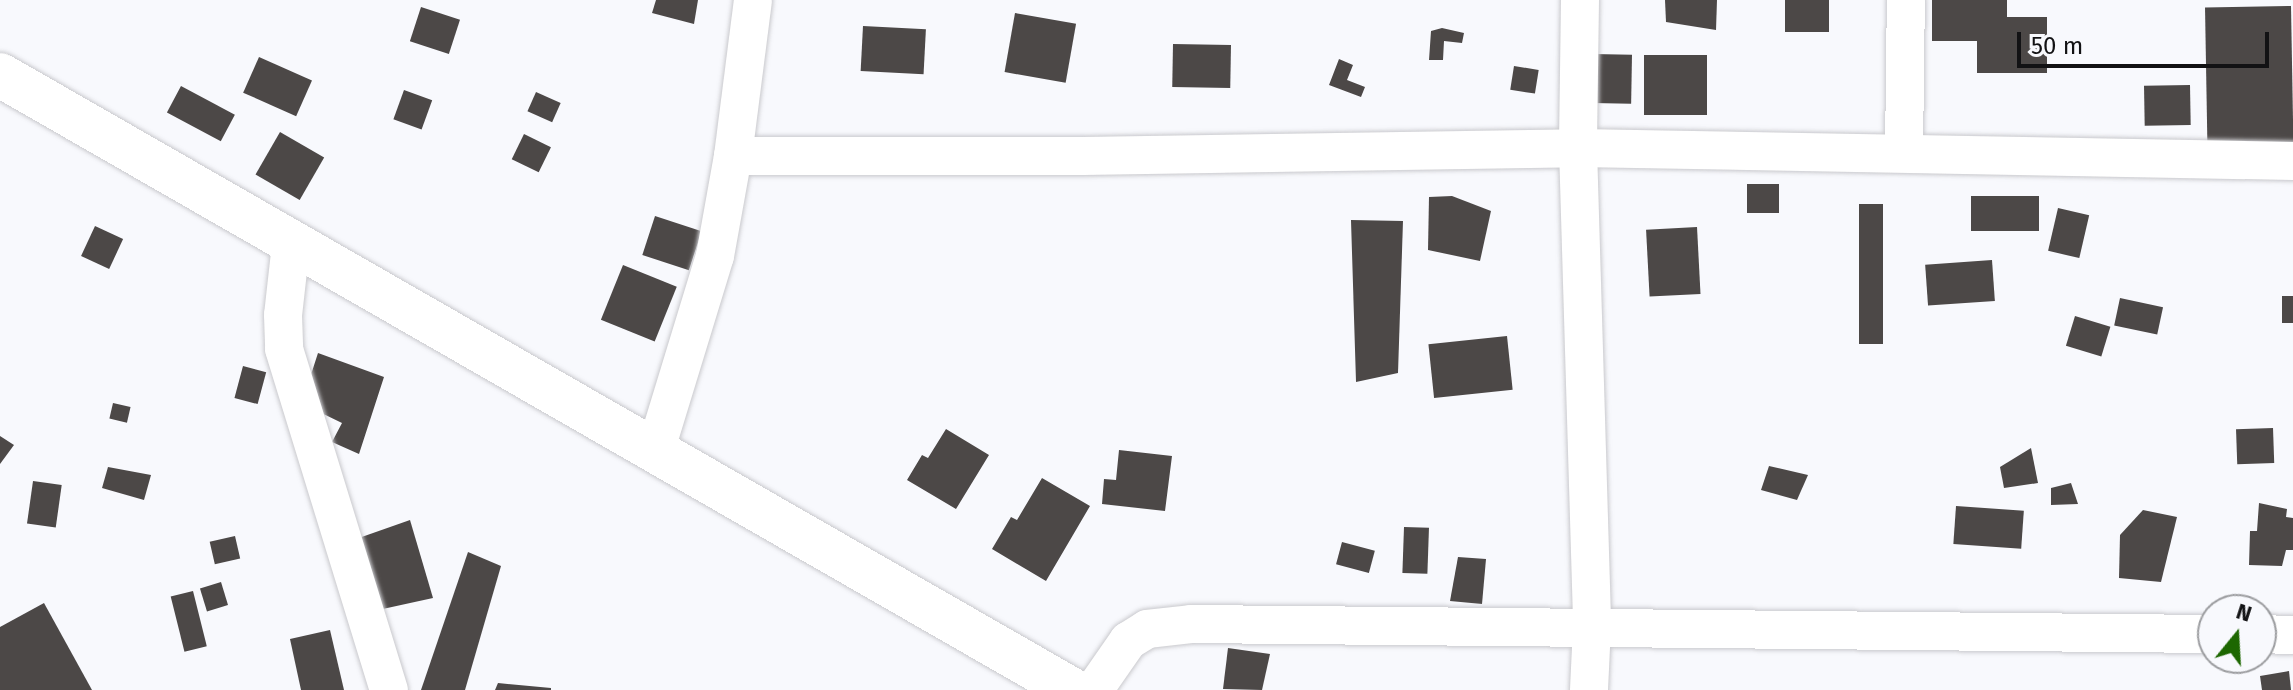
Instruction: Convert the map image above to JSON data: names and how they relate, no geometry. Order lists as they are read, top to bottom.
{
  "scale_bar": "50 m",
  "north": "top"
}
